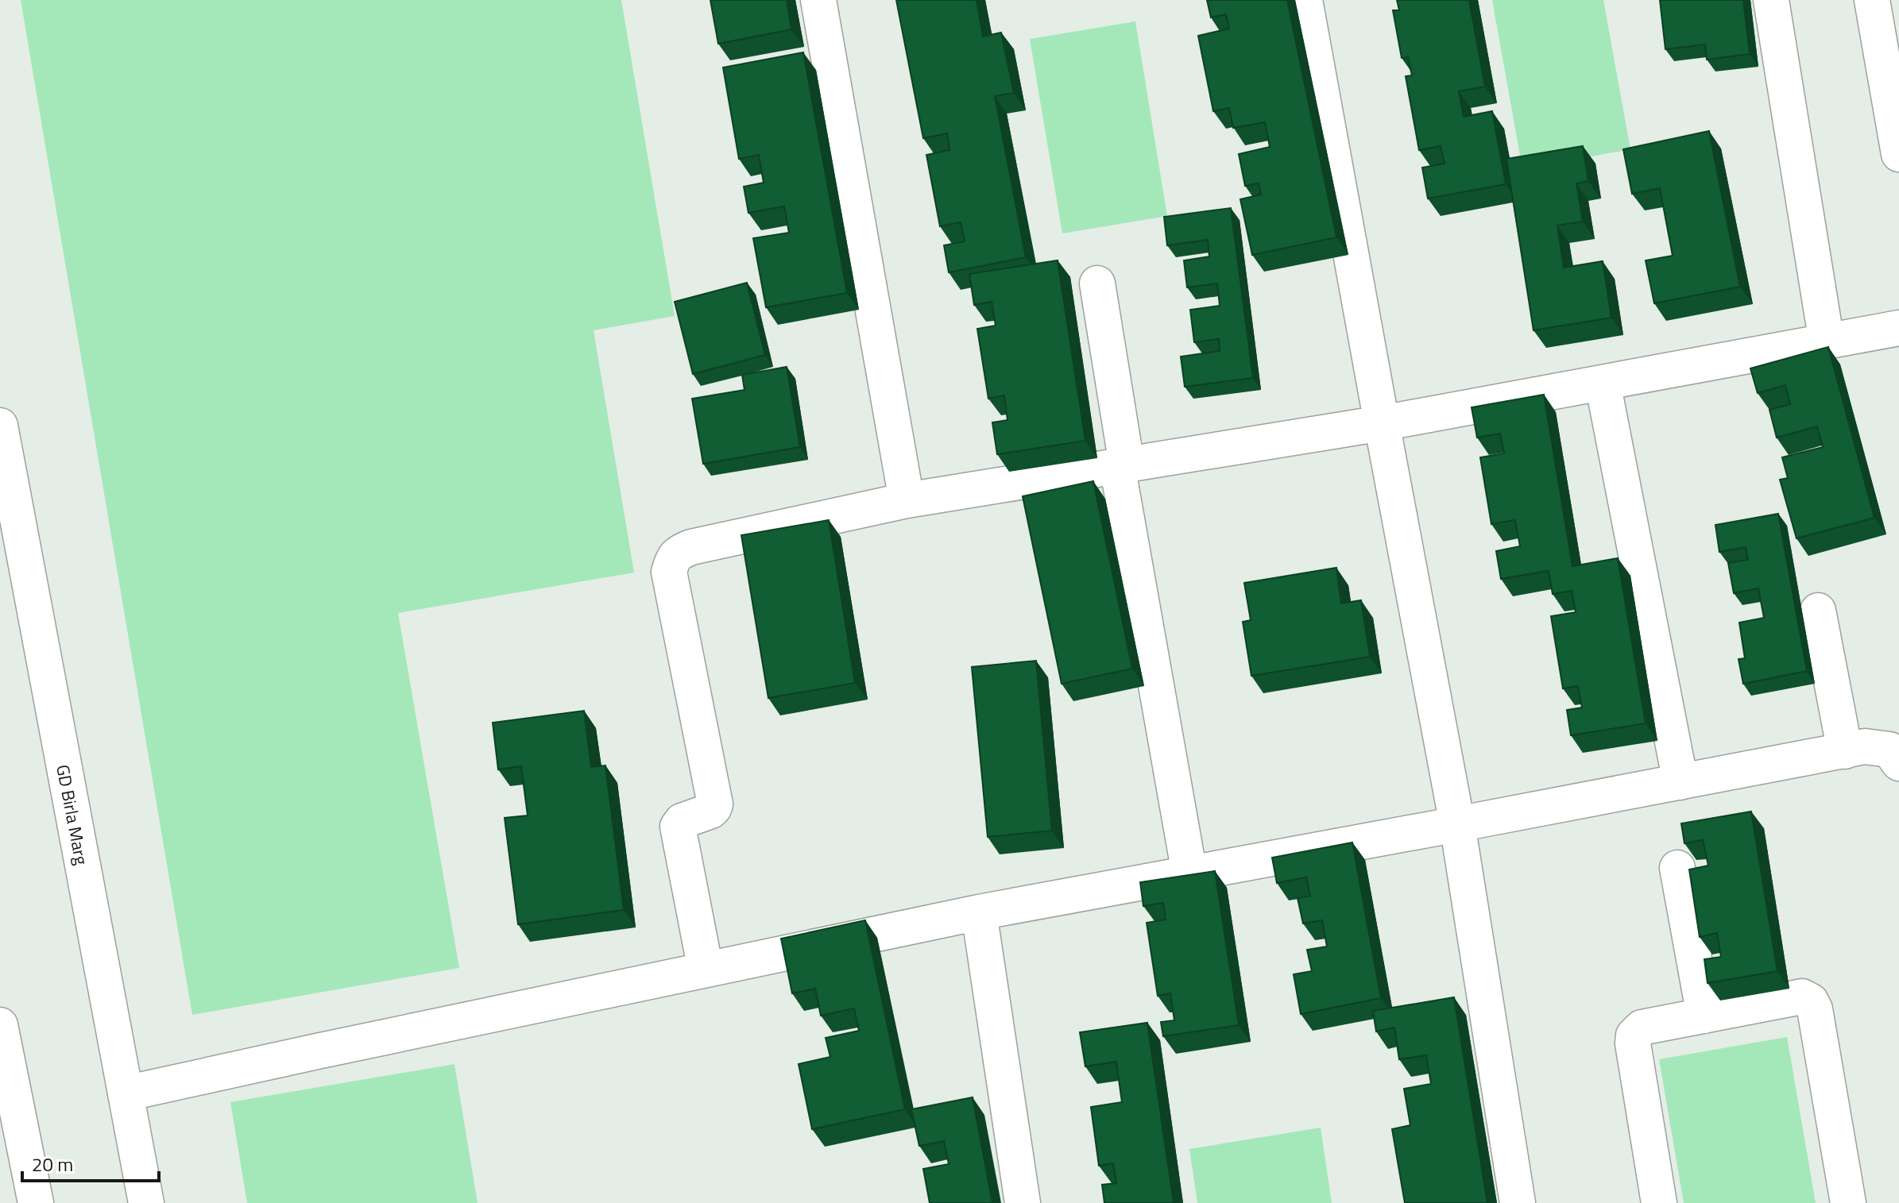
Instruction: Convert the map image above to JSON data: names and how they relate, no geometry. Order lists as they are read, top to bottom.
{
  "streets": {
    "street": ["GD Birla Marg"]
  },
  "scale_bar": "20 m"
}
